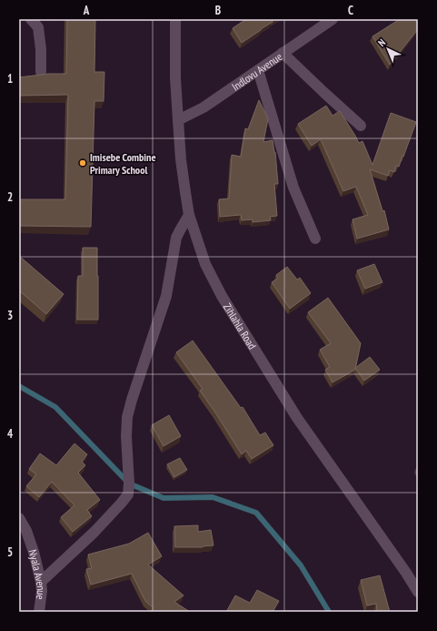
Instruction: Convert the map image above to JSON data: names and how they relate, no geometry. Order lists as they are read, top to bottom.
{
  "streets": {
    "street": ["Indlovu Avenue", "Zihlahla Road", "Nyala Avenue"]
  },
  "crossings": [
    ["Indlovu Avenue", "Zihlahla Road"]
  ],
  "places": ["Imisebe Combine Primary School"],
  "north": "top left",
  "grid": {
    "columns": ["A", "B", "C"],
    "rows": [
      "1",
      "2",
      "3",
      "4",
      "5"
    ]
  }
}
